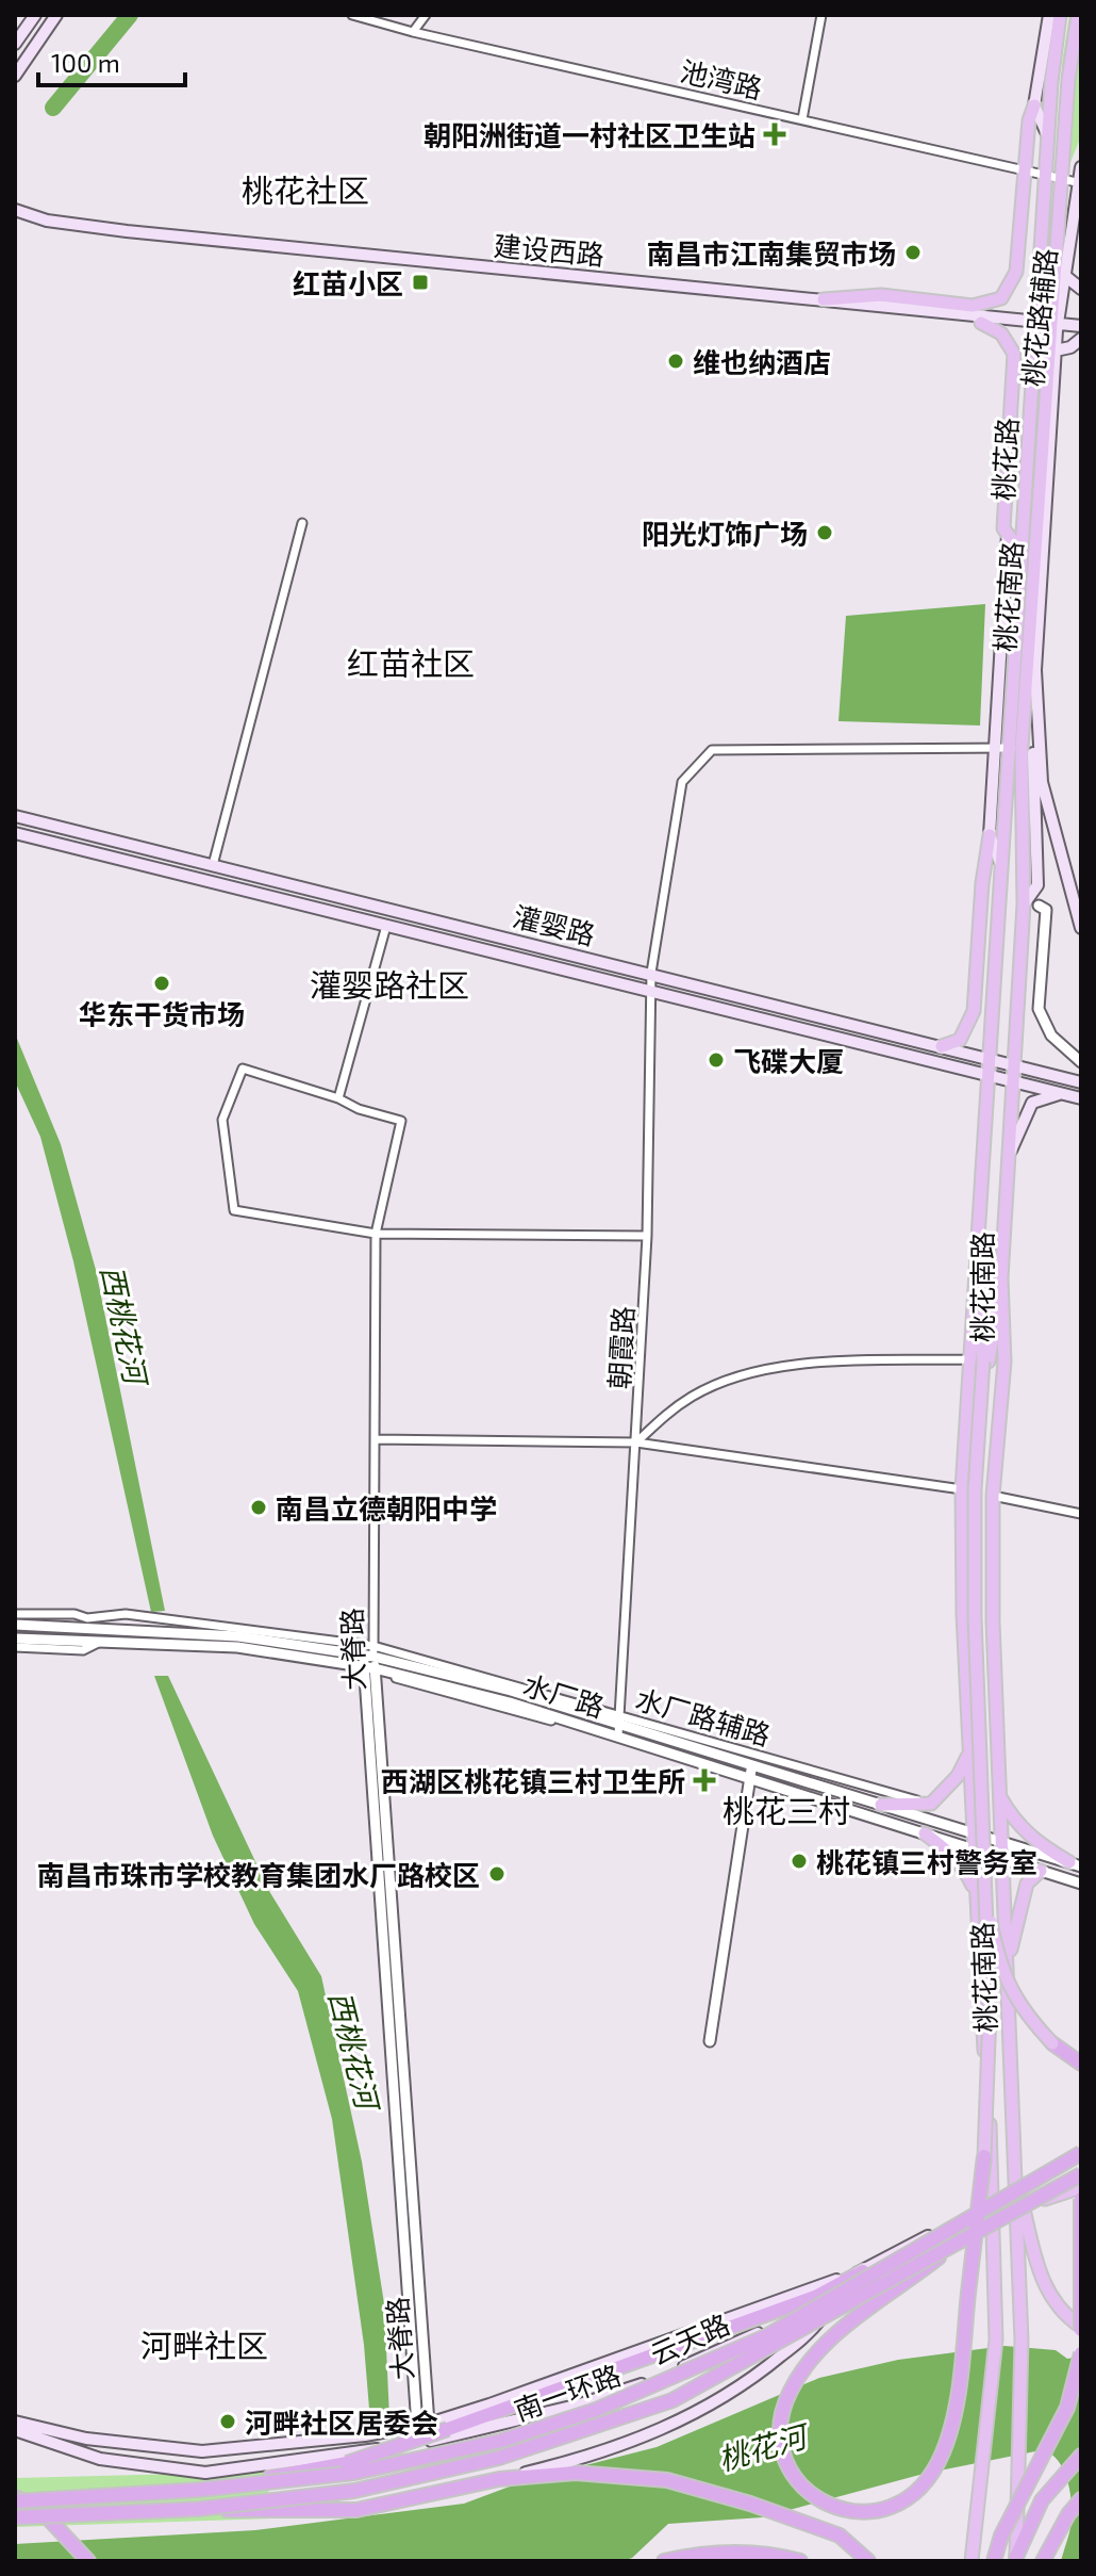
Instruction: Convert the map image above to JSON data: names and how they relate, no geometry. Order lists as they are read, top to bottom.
{
  "streets": {
    "highway": ["南一环路"],
    "main road": [
      "建设西路",
      "桃花路辅路",
      "桃花路",
      "桃花南路",
      "灌婴路",
      "云天路"
    ],
    "street": [
      "池湾路",
      "朝霞路",
      "大脊路",
      "水厂路",
      "水厂路辅路"
    ]
  },
  "crossings": [
    ["池湾路", "桃花路辅路"],
    ["池湾路", "桃花路"],
    ["池湾路", "桃花南路"],
    ["建设西路", "桃花路辅路"],
    ["建设西路", "桃花路"],
    ["建设西路", "桃花南路"],
    ["桃花路辅路", "桃花南路"],
    ["桃花路", "桃花南路"],
    ["桃花路", "灌婴路"],
    ["桃花路", "朝霞路"],
    ["桃花南路", "灌婴路"],
    ["桃花南路", "水厂路"],
    ["桃花南路", "云天路"],
    ["灌婴路", "朝霞路"],
    ["朝霞路", "水厂路"],
    ["朝霞路", "水厂路辅路"],
    ["大脊路", "水厂路"],
    ["大脊路", "水厂路辅路"],
    ["大脊路", "云天路"],
    ["水厂路", "水厂路辅路"]
  ],
  "districts": [
    "桃花社区",
    "红苗社区",
    "灌婴路社区",
    "桃花三村",
    "河畔社区"
  ],
  "water": ["西桃花河", "桃花河"],
  "places": {
    "health": ["朝阳洲街道一村社区卫生站", "西湖区桃花镇三村卫生所"],
    "other": [
      "南昌市江南集贸市场",
      "维也纳酒店",
      "阳光灯饰广场",
      "华东干货市场",
      "飞碟大厦",
      "南昌立德朝阳中学",
      "桃花镇三村警务室",
      "南昌市珠市学校教育集团水厂路校区",
      "河畔社区居委会"
    ],
    "transit": ["红苗小区"]
  },
  "scale_bar": "100 m"
}
